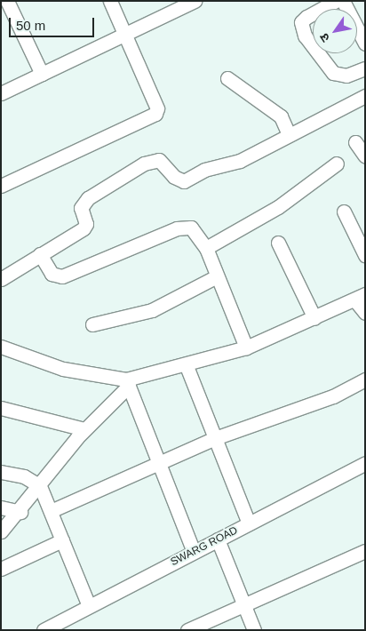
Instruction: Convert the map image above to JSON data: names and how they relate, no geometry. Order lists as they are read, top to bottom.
{
  "streets": {
    "street": ["SWARG ROAD"]
  },
  "scale_bar": "50 m",
  "north": "bottom left"
}
